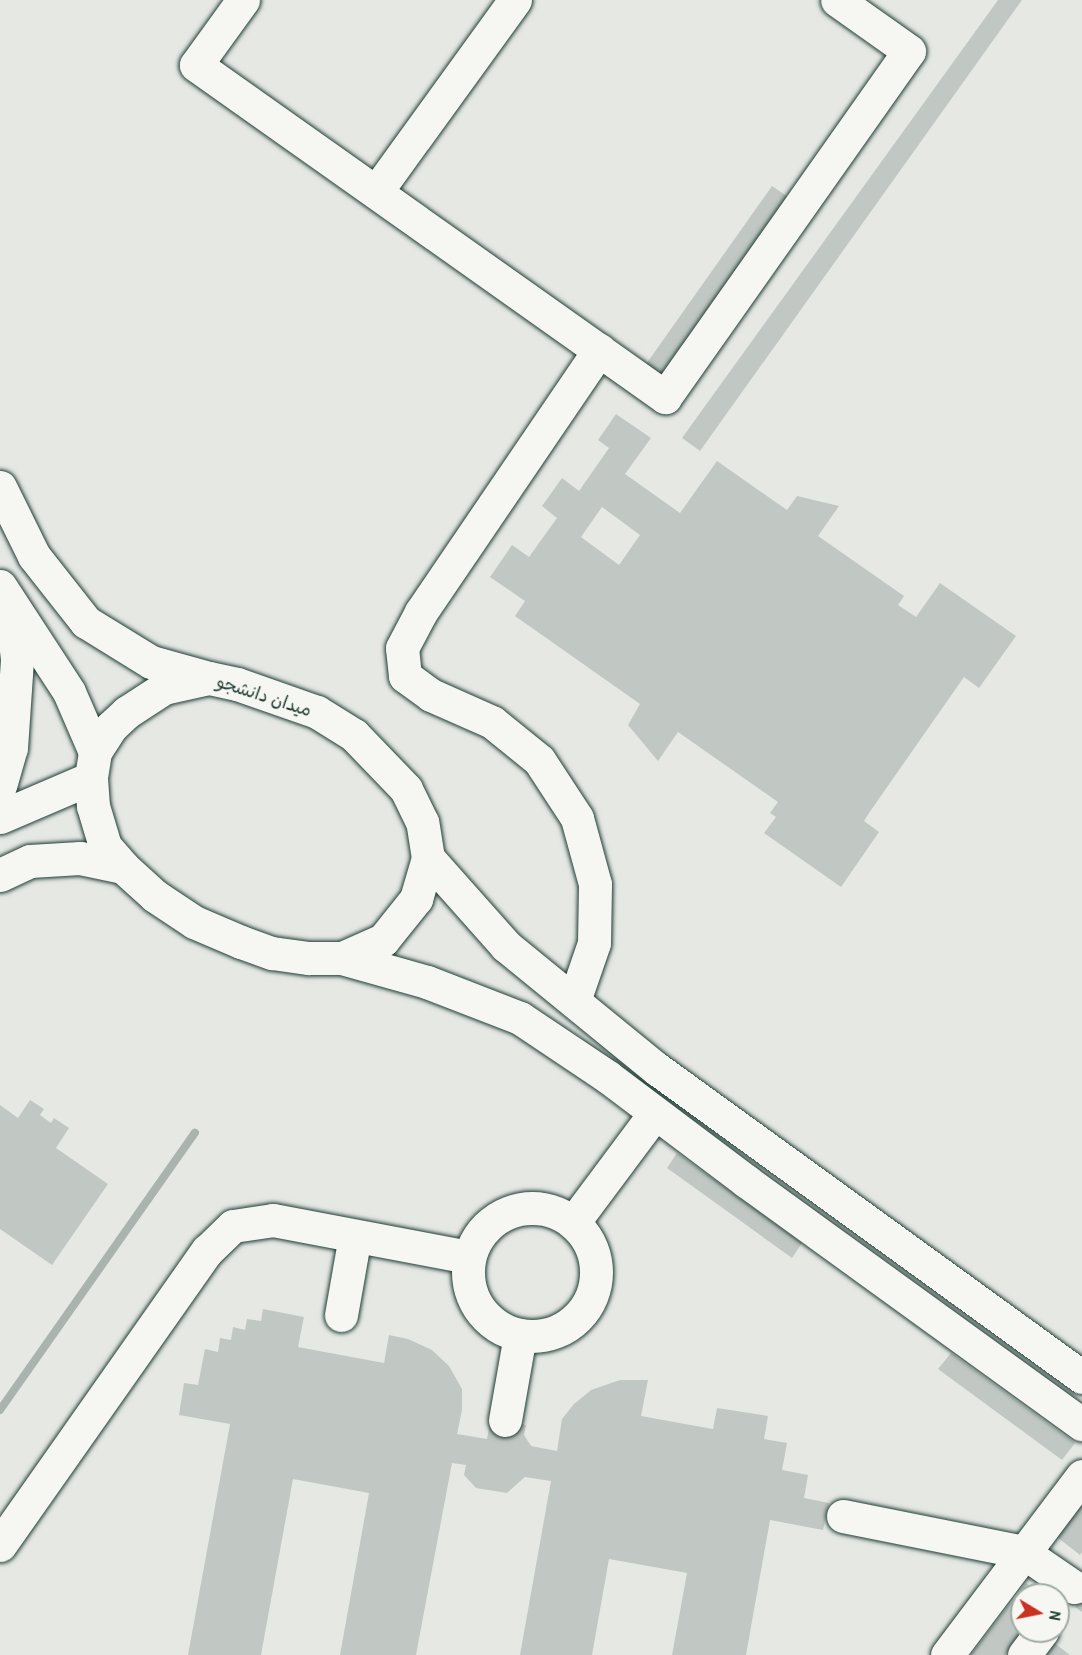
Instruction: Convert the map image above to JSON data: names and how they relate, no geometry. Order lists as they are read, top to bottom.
{
  "streets": {
    "lane": ["میدان دانشجو"]
  },
  "north": "right"
}
